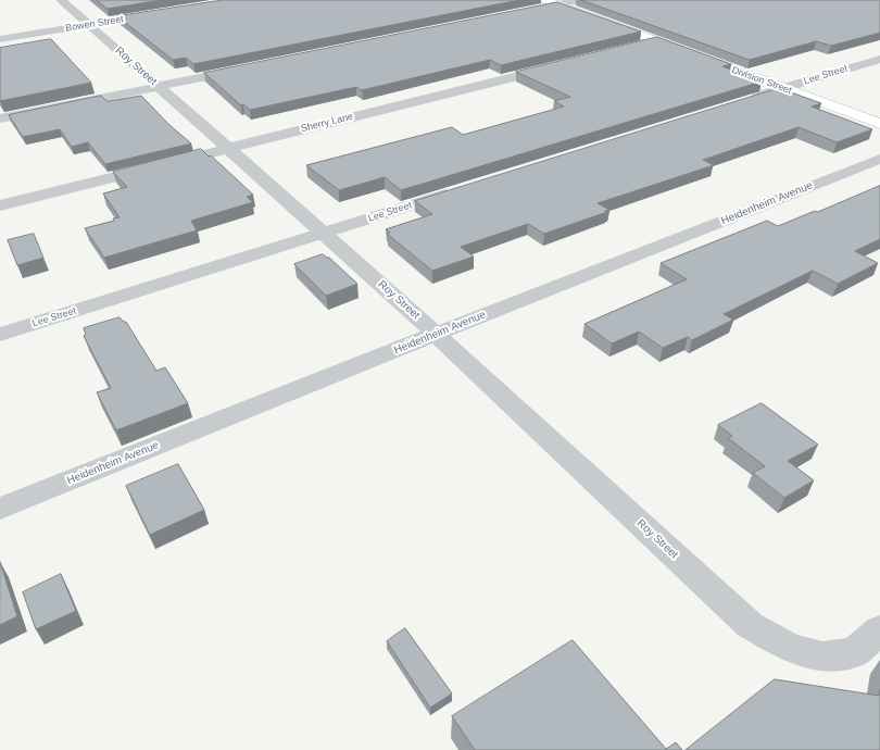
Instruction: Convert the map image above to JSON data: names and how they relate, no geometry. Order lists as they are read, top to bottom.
{
  "streets": {
    "main road": ["Division Street"],
    "street": [
      "Bowen Street",
      "Roy Street",
      "Lee Street",
      "Sherry Lane",
      "Heidenheim Avenue"
    ]
  },
  "crossings": [
    ["Bowen Street", "Roy Street"],
    ["Roy Street", "Lee Street"],
    ["Roy Street", "Sherry Lane"],
    ["Roy Street", "Heidenheim Avenue"],
    ["Lee Street", "Division Street"]
  ]
}
